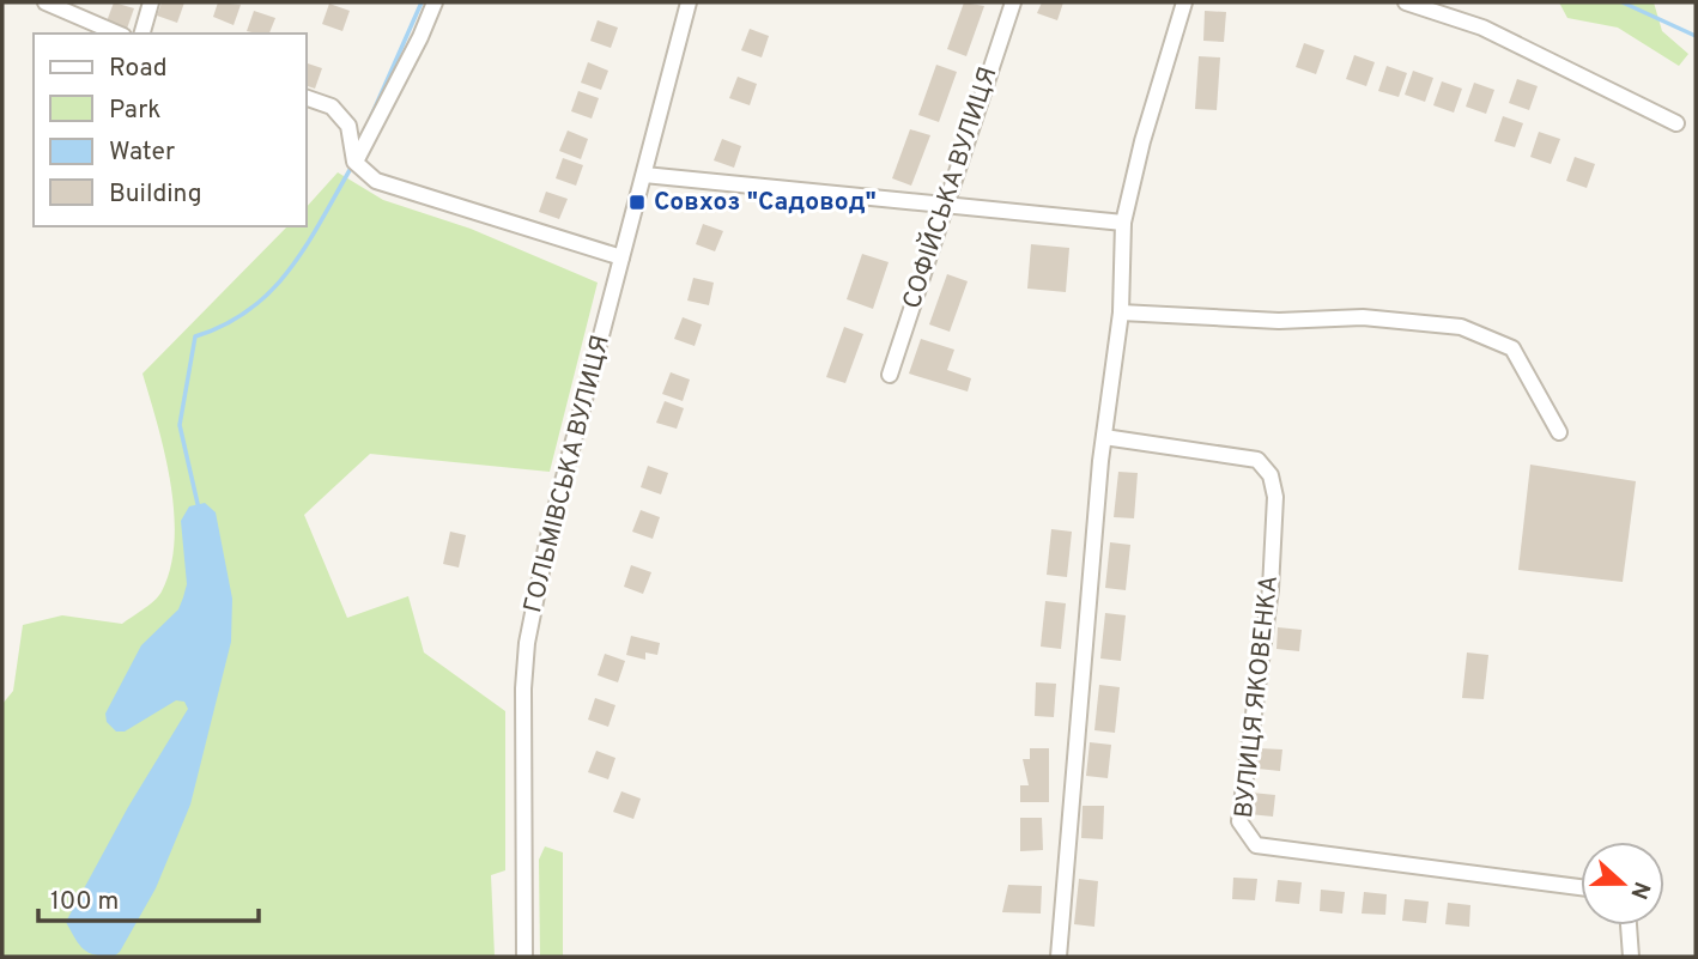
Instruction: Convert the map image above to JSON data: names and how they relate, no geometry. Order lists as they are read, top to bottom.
{
  "streets": {
    "street": ["СОФІЙСЬКА ВУЛИЦЯ", "ГОЛЬМІВСЬКА ВУЛИЦЯ", "ВУЛИЦЯ ЯКОВЕНКА"]
  },
  "places": {
    "transit": ["Совхоз \"Садовод\""]
  },
  "legend": [
    "Road",
    "Park",
    "Water",
    "Building"
  ],
  "scale_bar": "100 m",
  "north": "right"
}
